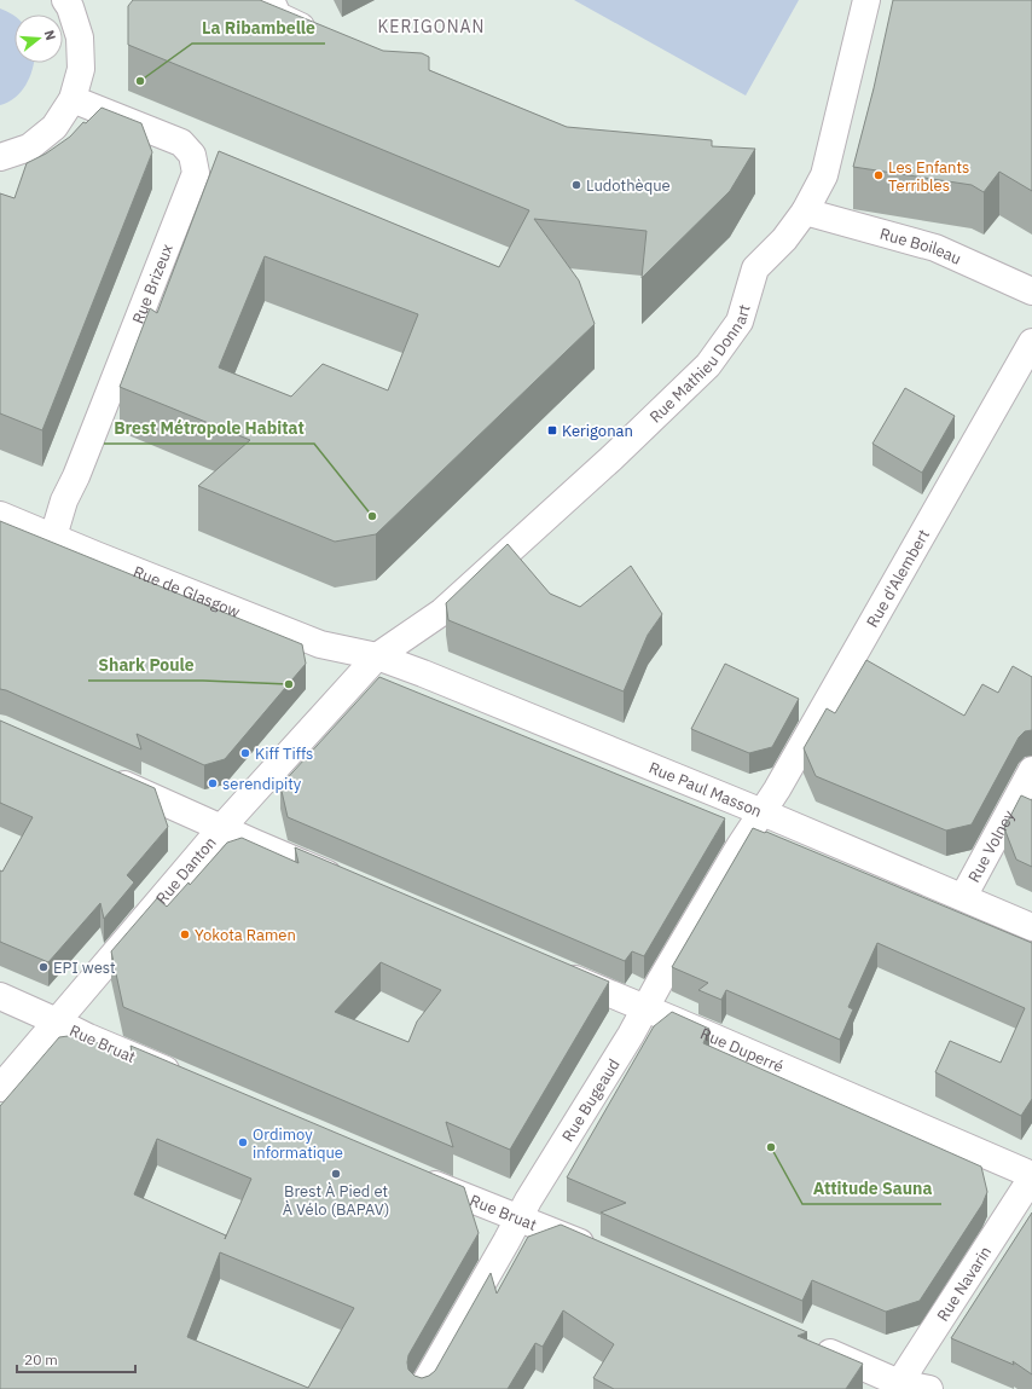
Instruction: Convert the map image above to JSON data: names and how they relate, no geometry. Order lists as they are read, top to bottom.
{
  "streets": {
    "street": [
      "Rue Boileau",
      "Rue Brizeux",
      "Rue Mathieu Donnart",
      "Rue d'Alembert",
      "Rue de Glasgow",
      "Rue Paul Masson",
      "Rue Volney",
      "Rue Danton",
      "Rue Bruat",
      "Rue Duperré",
      "Rue Bugeaud",
      "Rue Navarin"
    ]
  },
  "crossings": [
    ["Rue Boileau", "Rue Mathieu Donnart"],
    ["Rue Brizeux", "Rue de Glasgow"],
    ["Rue Mathieu Donnart", "Rue de Glasgow"],
    ["Rue Mathieu Donnart", "Rue Paul Masson"],
    ["Rue Mathieu Donnart", "Rue Danton"],
    ["Rue d'Alembert", "Rue Paul Masson"],
    ["Rue d'Alembert", "Rue Bugeaud"],
    ["Rue de Glasgow", "Rue Paul Masson"],
    ["Rue de Glasgow", "Rue Danton"],
    ["Rue Paul Masson", "Rue Volney"],
    ["Rue Paul Masson", "Rue Danton"],
    ["Rue Paul Masson", "Rue Bugeaud"],
    ["Rue Danton", "Rue Bruat"],
    ["Rue Bruat", "Rue Bugeaud"],
    ["Rue Duperré", "Rue Bugeaud"],
    ["Rue Duperré", "Rue Navarin"]
  ],
  "districts": ["KERIGONAN"],
  "places": {
    "other": [
      "La Ribambelle",
      "Les Enfants Terribles",
      "Ludothèque",
      "Brest Métropole Habitat",
      "Shark Poule",
      "Kiff Tiffs",
      "serendipity",
      "Yokota Ramen",
      "EPI west",
      "Ordimoy informatique",
      "Attitude Sauna",
      "Brest À Pied et À Vélo (BAPAV)"
    ],
    "transit": ["Kerigonan"]
  },
  "scale_bar": "20 m",
  "north": "right"
}
